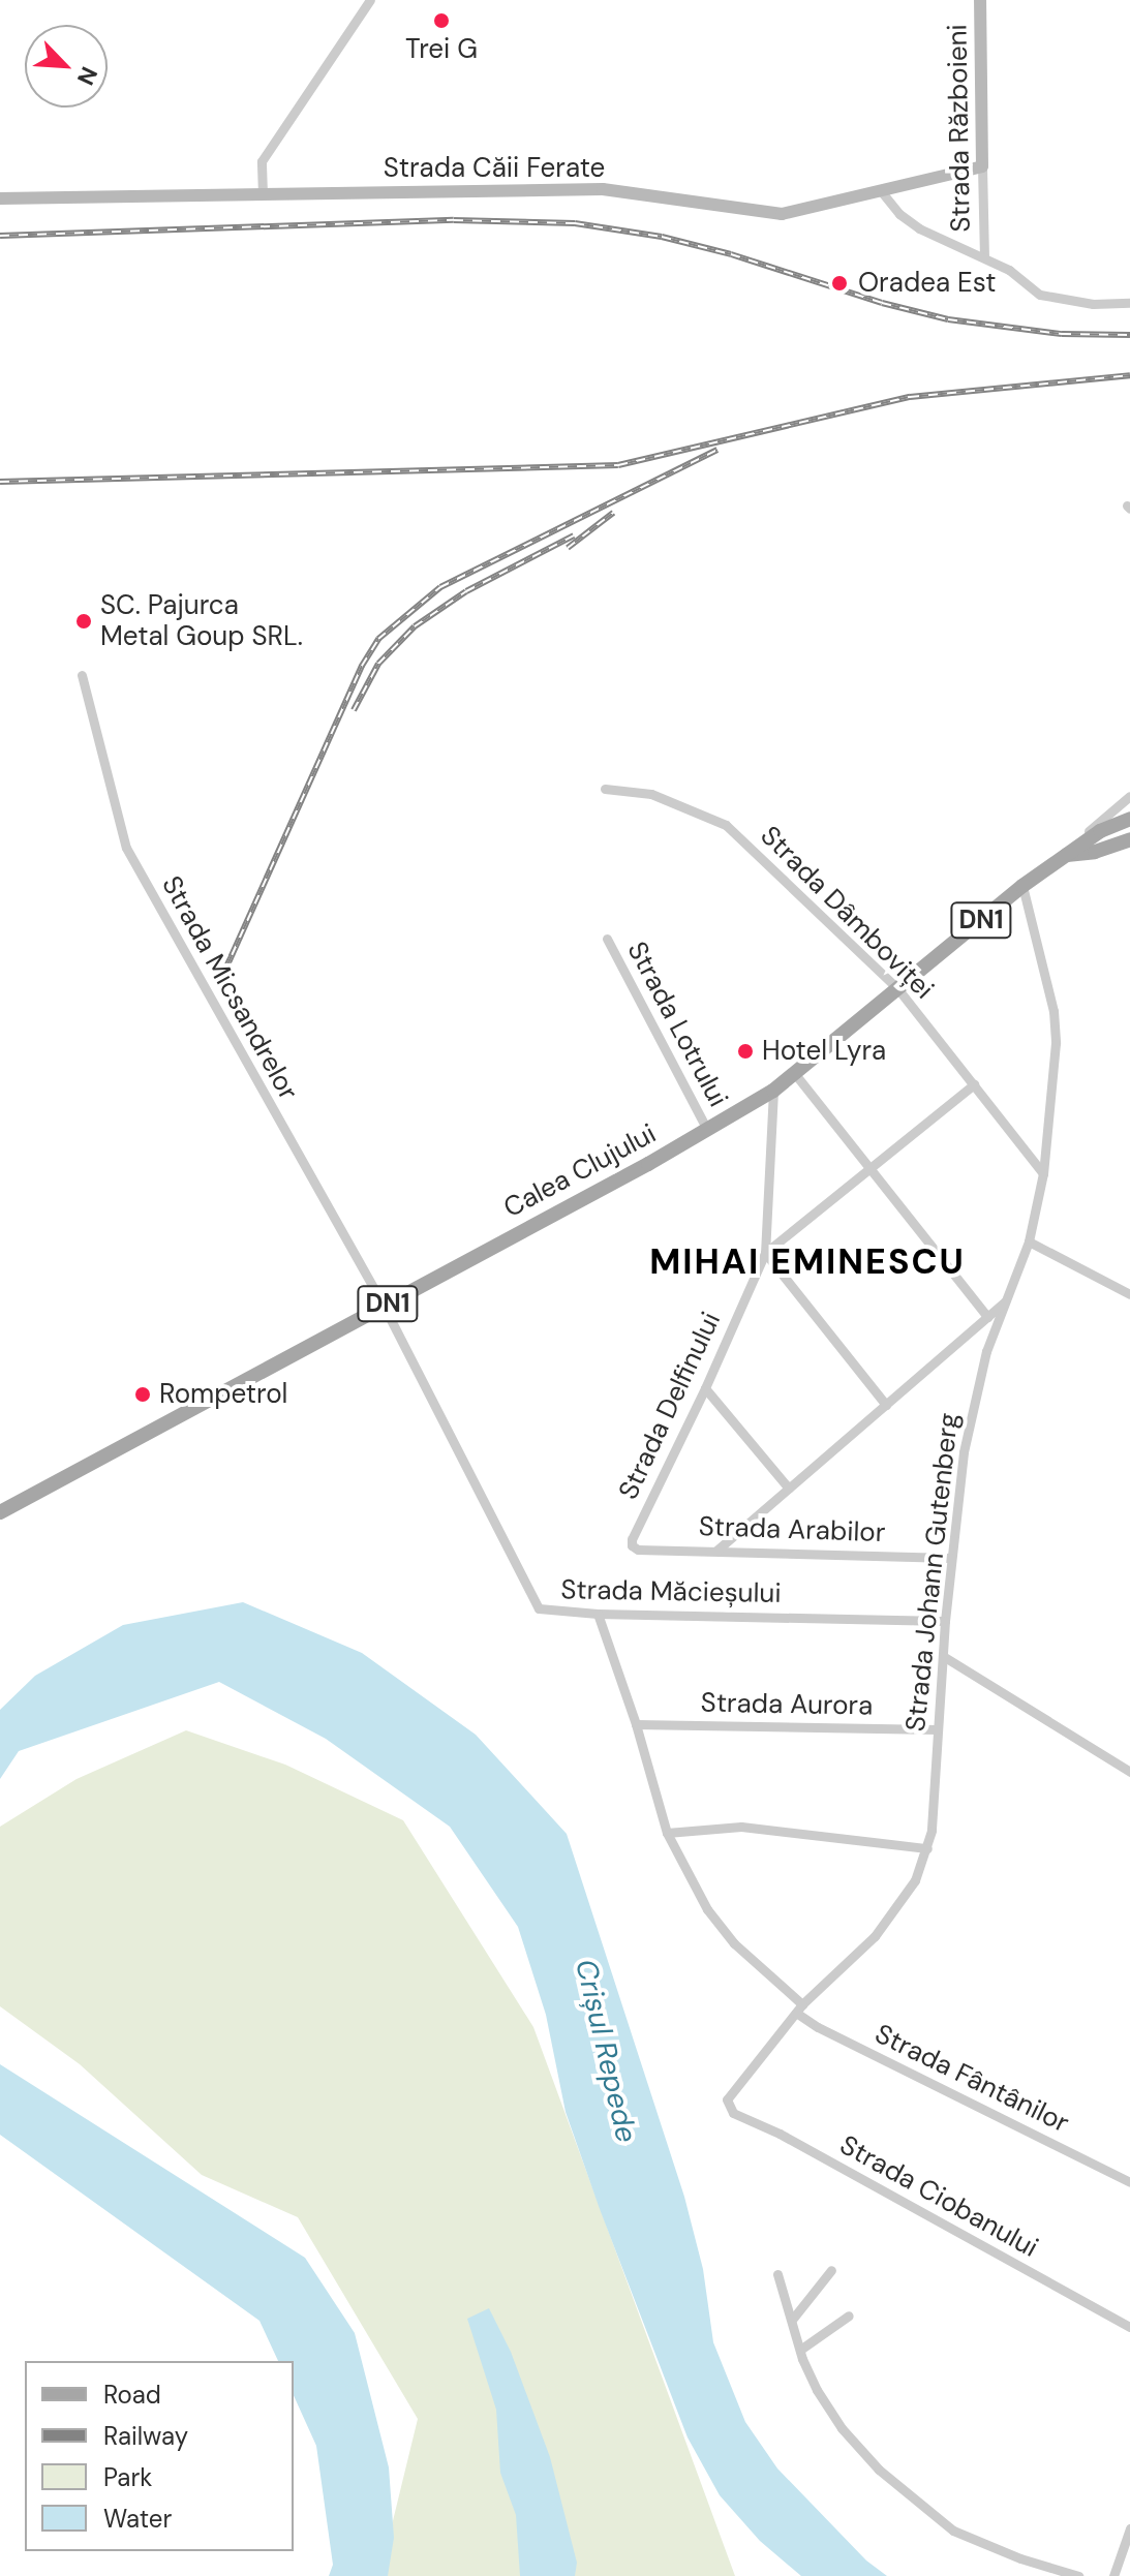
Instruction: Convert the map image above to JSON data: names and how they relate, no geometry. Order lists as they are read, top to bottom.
{
  "streets": {
    "main road": ["DN1", "Calea Clujului"],
    "street": [
      "Strada Războieni",
      "Strada Căii Ferate",
      "Strada Dâmboviței",
      "Strada Micsandrelor",
      "Strada Lotrului",
      "Strada Delfinului",
      "Strada Arabilor",
      "Strada Johann Gutenberg",
      "Strada Măcieșului",
      "Strada Aurora",
      "Strada Fântânilor",
      "Strada Ciobanului"
    ]
  },
  "crossings": [
    ["Strada Războieni", "Strada Căii Ferate"],
    ["Strada Dâmboviței", "Calea Clujului"],
    ["Strada Dâmboviței", "Strada Johann Gutenberg"],
    ["DN1", "Calea Clujului"],
    ["Strada Micsandrelor", "Calea Clujului"],
    ["Strada Micsandrelor", "Strada Măcieșului"],
    ["Strada Lotrului", "Calea Clujului"],
    ["Calea Clujului", "Strada Delfinului"],
    ["Calea Clujului", "Strada Johann Gutenberg"],
    ["Calea Clujului", "Strada Măcieșului"],
    ["Strada Delfinului", "Strada Arabilor"],
    ["Strada Arabilor", "Strada Johann Gutenberg"],
    ["Strada Johann Gutenberg", "Strada Măcieșului"],
    ["Strada Johann Gutenberg", "Strada Aurora"],
    ["Strada Johann Gutenberg", "Strada Fântânilor"],
    ["Strada Johann Gutenberg", "Strada Ciobanului"],
    ["Strada Măcieșului", "Strada Fântânilor"],
    ["Strada Aurora", "Strada Fântânilor"]
  ],
  "districts": ["MIHAI EMINESCU"],
  "water": ["Crișul Repede"],
  "places": [
    "Trei G",
    "Oradea Est",
    "SC. Pajurca Metal Goup SRL.",
    "Hotel Lyra",
    "Rompetrol"
  ],
  "legend": [
    "Road",
    "Railway",
    "Park",
    "Water"
  ],
  "north": "bottom right"
}
